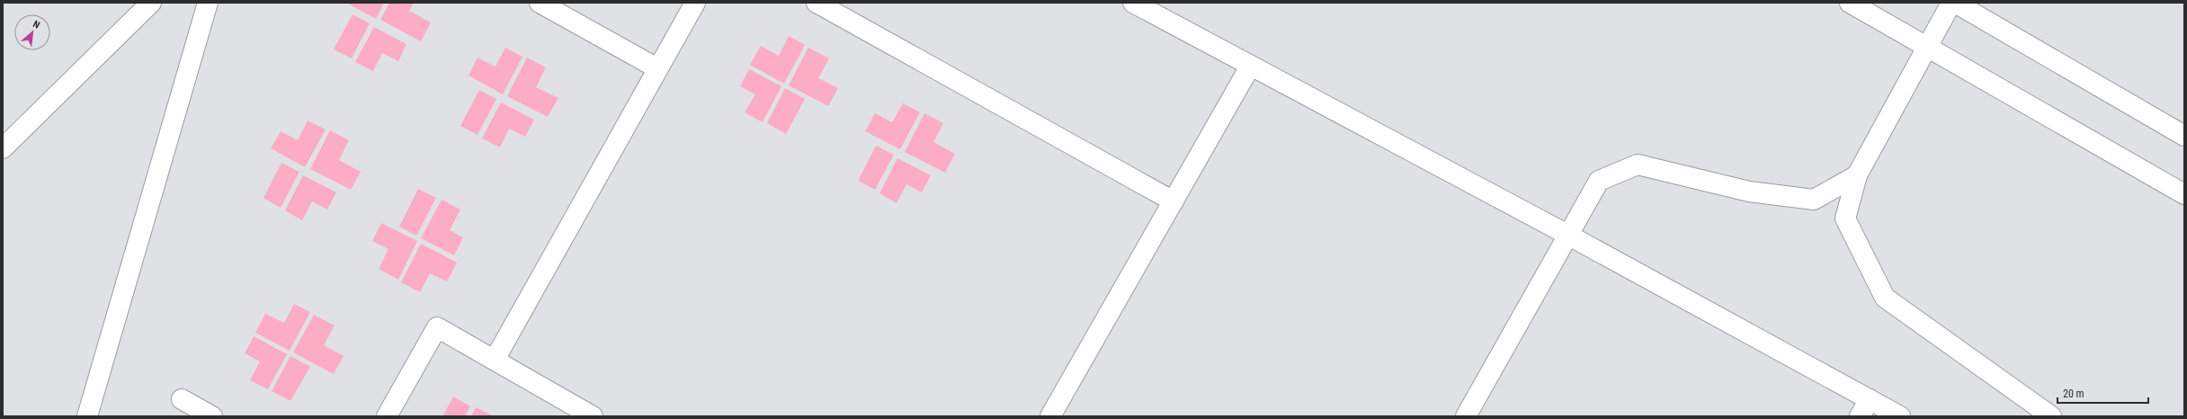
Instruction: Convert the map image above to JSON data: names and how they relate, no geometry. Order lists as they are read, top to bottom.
{
  "scale_bar": "20 m",
  "north": "top right"
}
